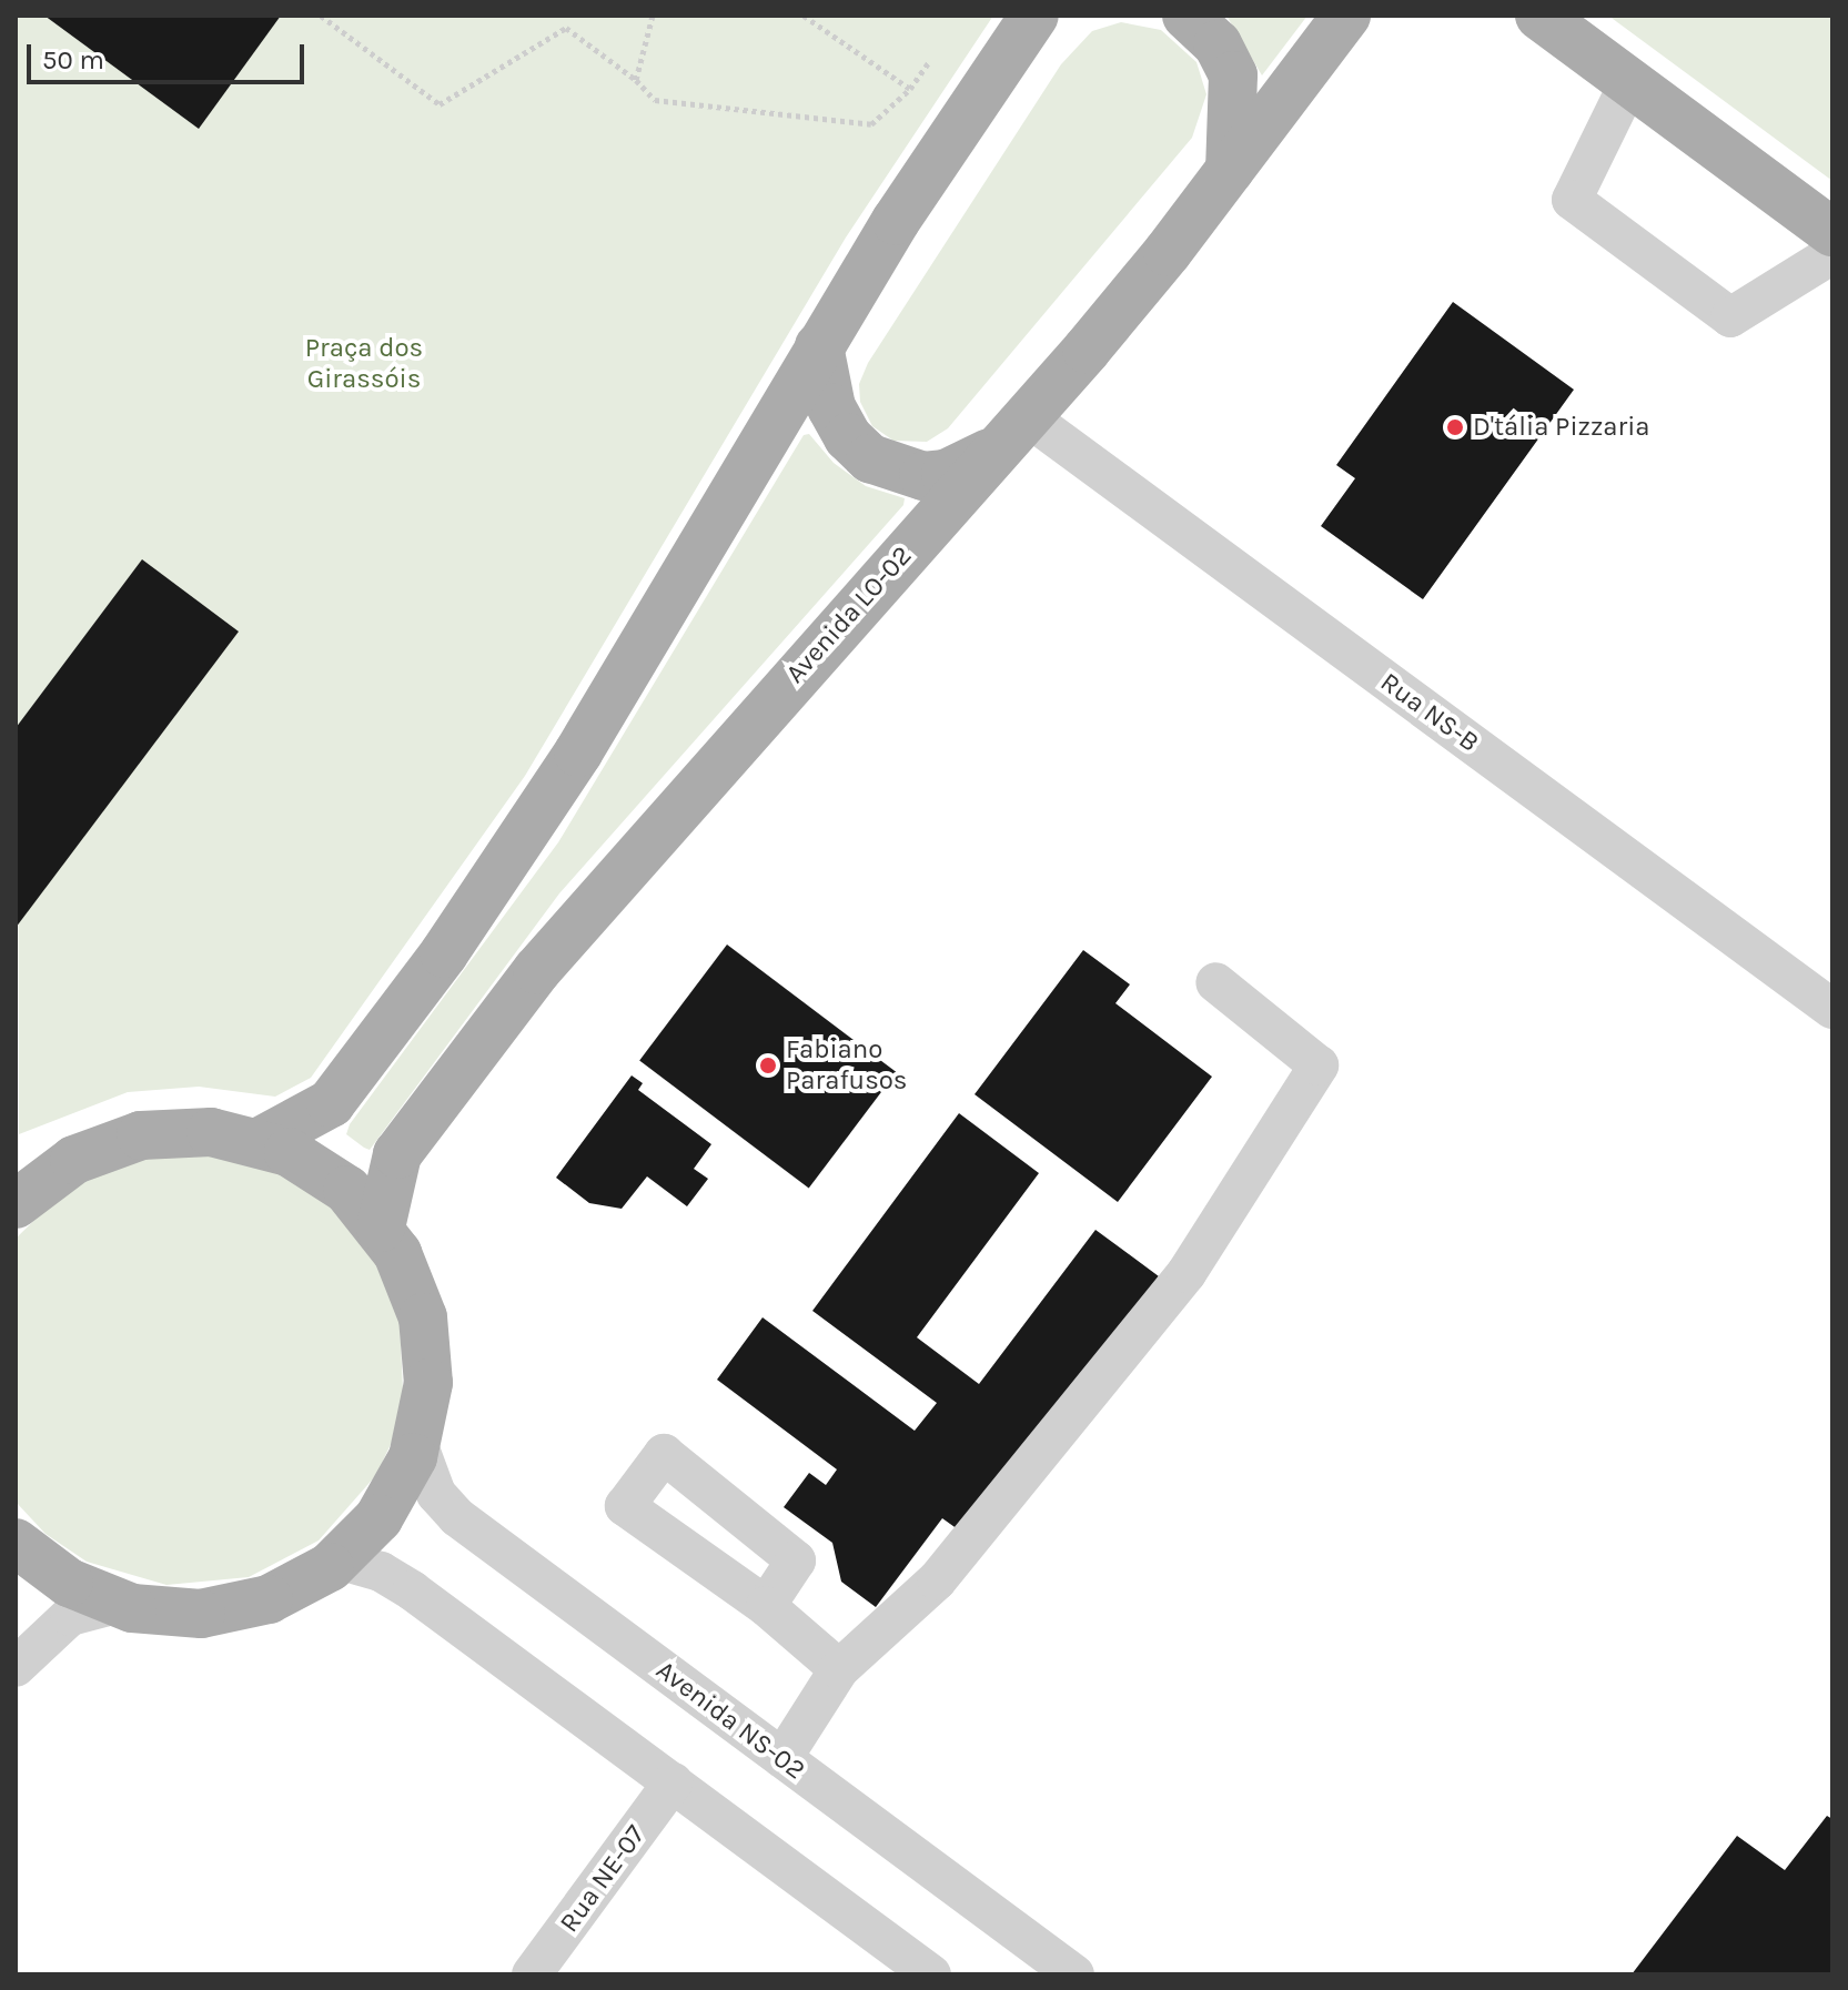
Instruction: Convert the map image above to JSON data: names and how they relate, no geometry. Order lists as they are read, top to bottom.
{
  "streets": {
    "main road": ["Avenida LO-02"],
    "street": ["Rua NS-B", "Avenida NS-02", "Rua NE-07"]
  },
  "crossings": [
    ["Avenida LO-02", "Rua NS-B"]
  ],
  "parks": ["Praça dos Girassóis"],
  "places": ["D'tália Pizzaria", "Fabiano Parafusos"],
  "scale_bar": "50 m"
}
